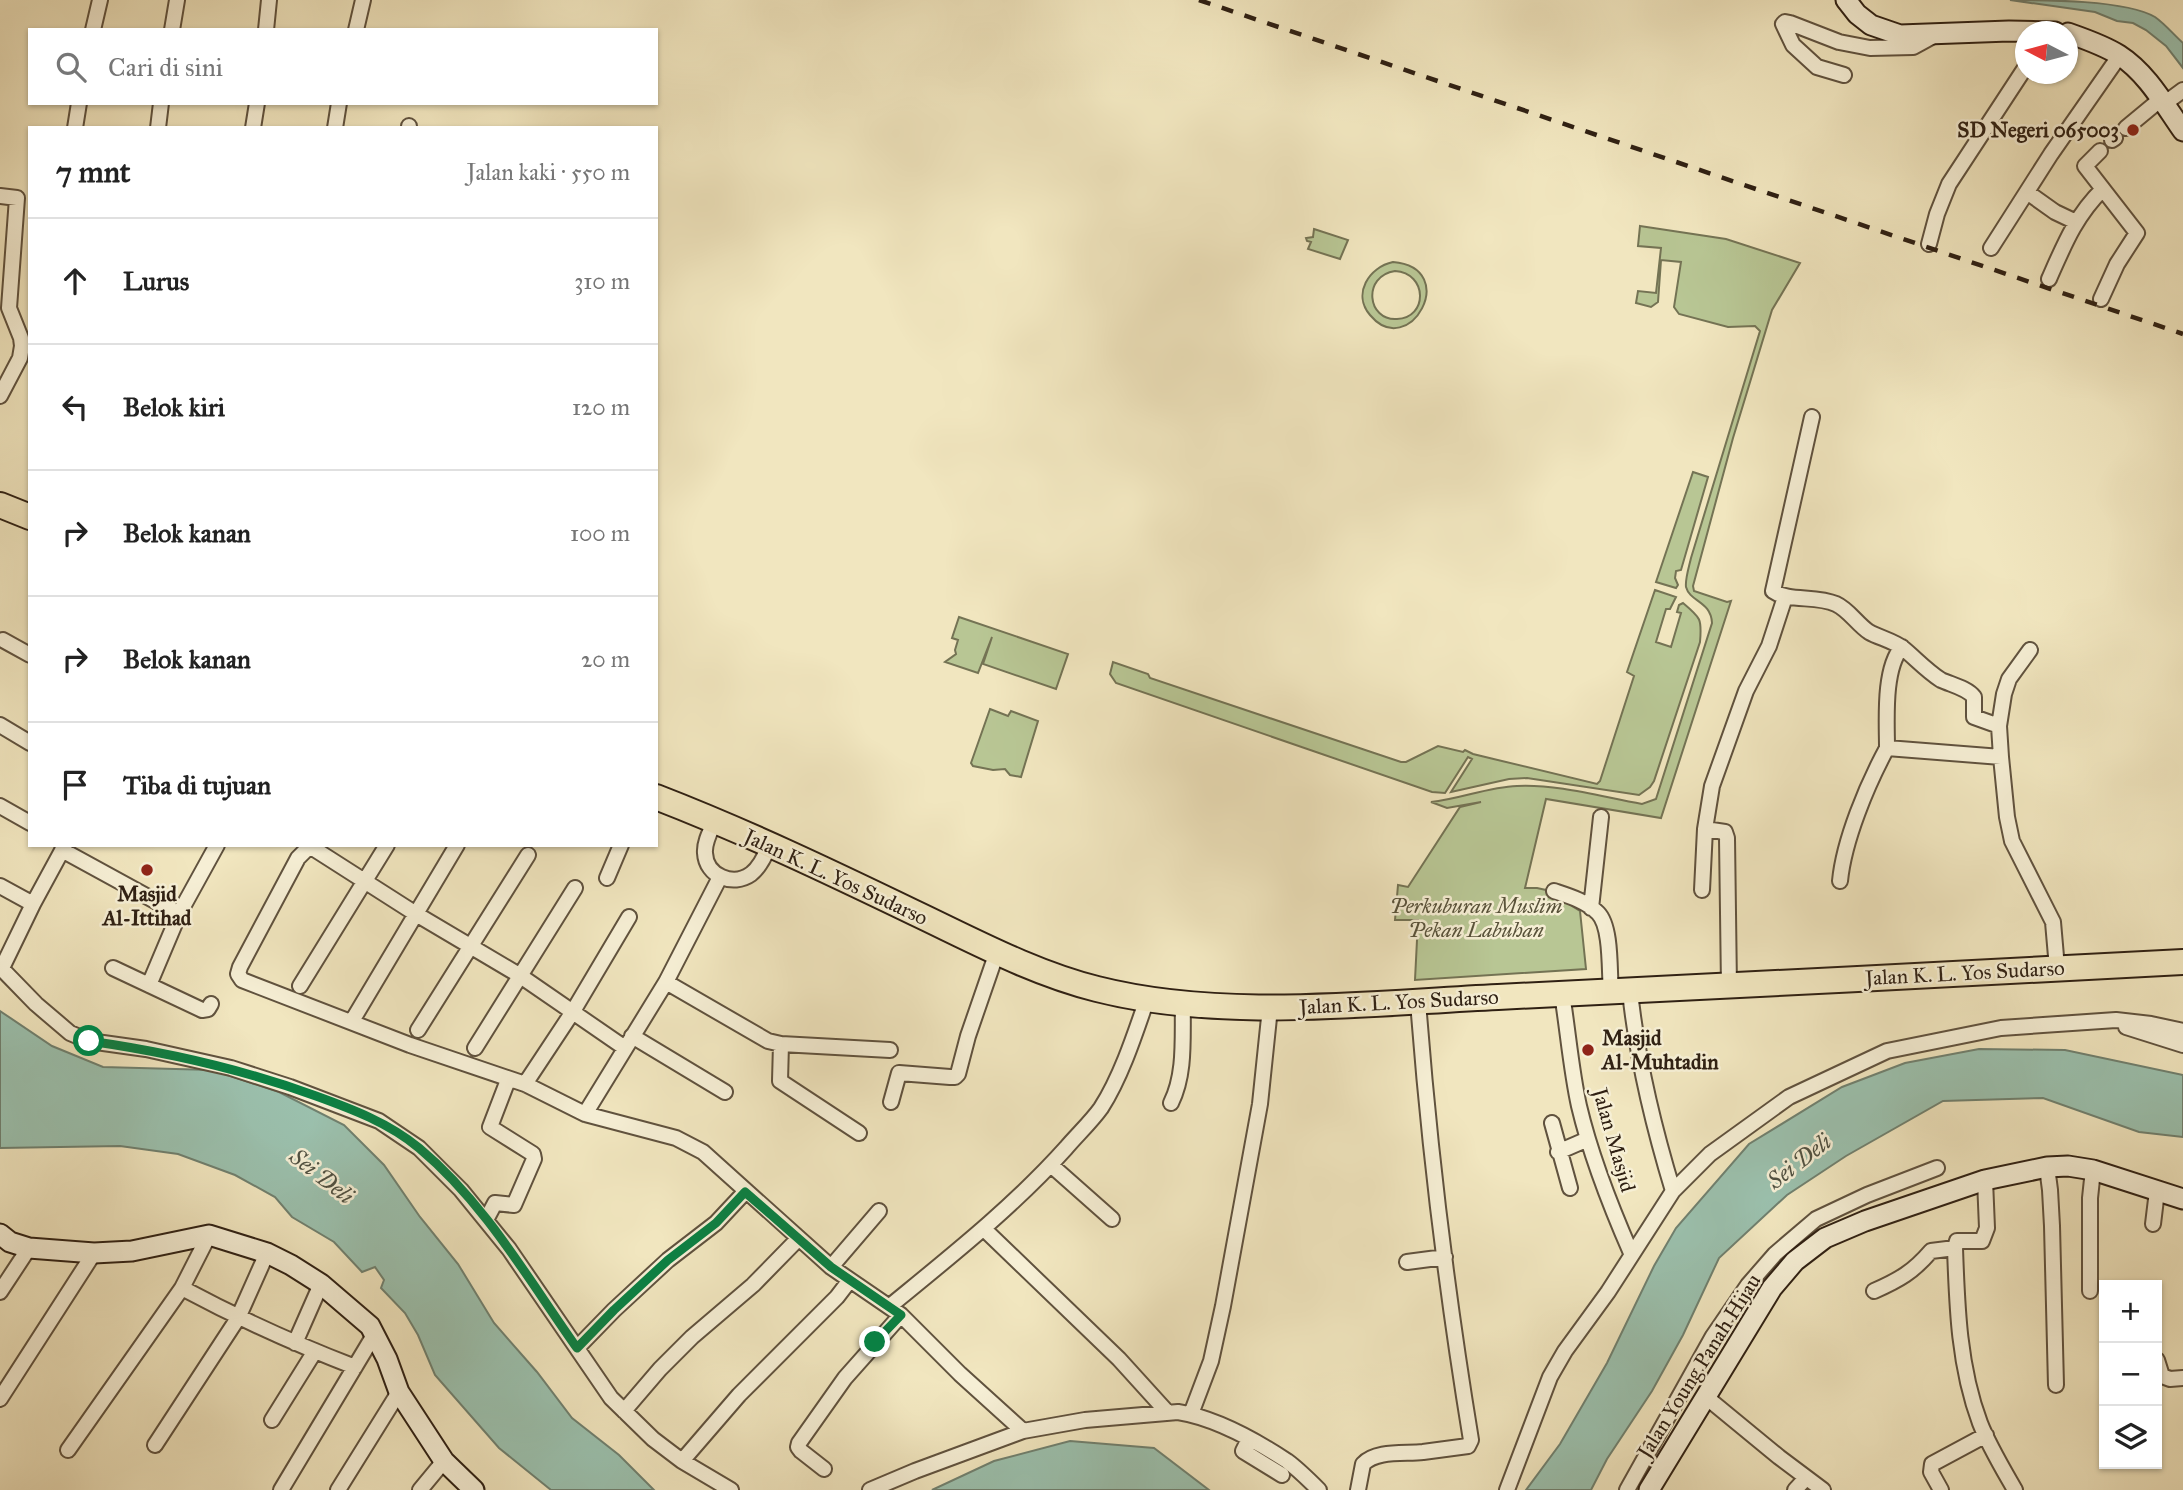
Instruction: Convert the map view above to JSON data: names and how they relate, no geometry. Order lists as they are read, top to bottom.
{
  "streets": {
    "highway": ["Jalan K. L. Yos Sudarso"],
    "street": ["Jalan Masjid", "Jalan Young Panah Hijau"]
  },
  "crossings": [
    ["Jalan K. L. Yos Sudarso", "Jalan Masjid"]
  ],
  "water": ["Sei Deli"],
  "parks": ["Perkuburan Muslim Pekan Labuhan"],
  "places": ["SD Negeri 065003", "Masjid Al-Ittihad", "Masjid Al-Muhtadin"],
  "north": "left",
  "page": {
    "search": "Cari di sini",
    "heading": ["7 mnt", "Jalan kaki · 550 m"],
    "list": [
      ["Lurus", "310 m"],
      ["Belok kiri", "120 m"],
      ["Belok kanan", "100 m"],
      ["Belok kanan", "20 m"],
      "Tiba di tujuan"
    ],
    "map_buttons": ["+", "−"]
  }
}
